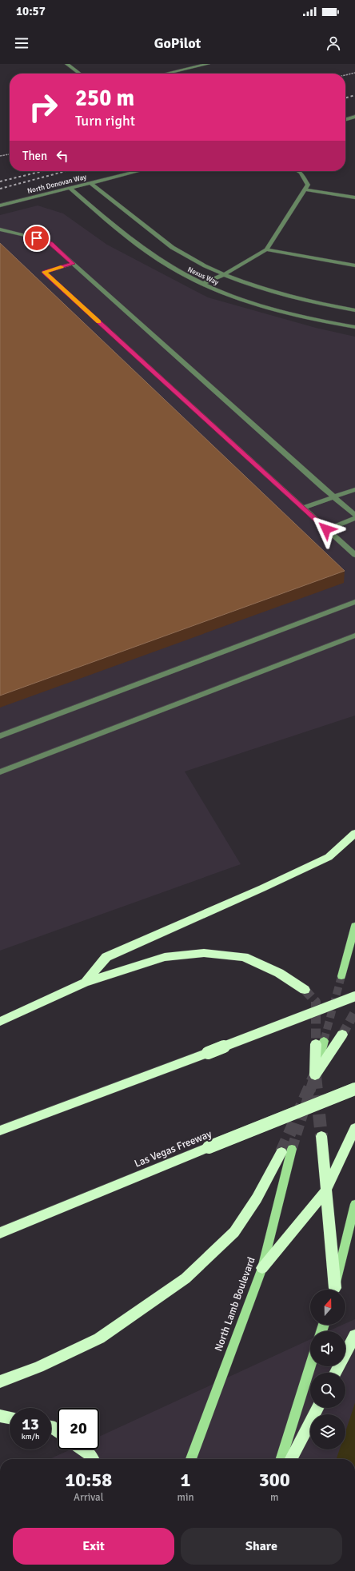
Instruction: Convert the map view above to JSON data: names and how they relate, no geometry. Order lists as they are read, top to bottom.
{
  "streets": {
    "highway": ["Las Vegas Freeway"],
    "main road": ["North Lamb Boulevard"],
    "street": ["North Donovan Way", "Nexus Way"]
  },
  "crossings": [
    ["North Donovan Way", "Nexus Way"]
  ],
  "north": "top",
  "page": {
    "status": "10:57",
    "header": "GoPilot",
    "turn": ["250 m", "Turn right"],
    "then": "Then",
    "speed": "13 km/h",
    "limit": "20",
    "eta": [
      "10:58",
      "Arrival",
      "1",
      "min",
      "300",
      "m"
    ],
    "buttons": ["Exit", "Share"]
  }
}
